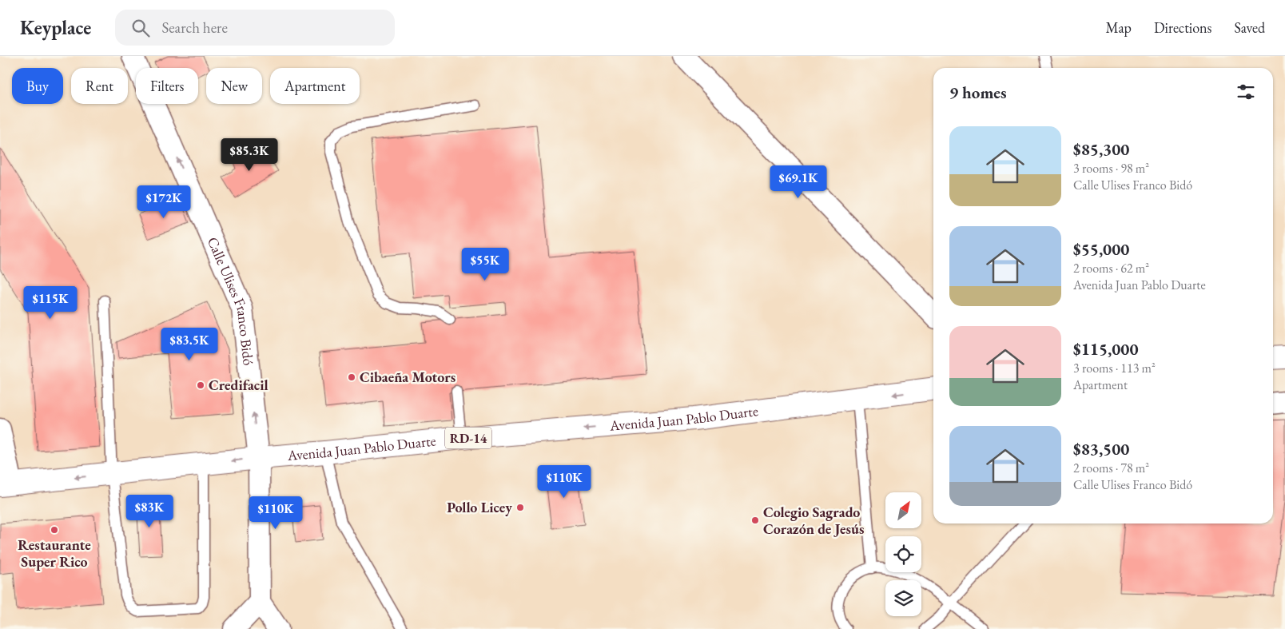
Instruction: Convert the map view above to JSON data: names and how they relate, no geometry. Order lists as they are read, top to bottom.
{
  "streets": {
    "main road": ["Avenida Juan Pablo Duarte", "RD-14"],
    "street": ["Calle Ulises Franco Bidó"]
  },
  "crossings": [
    ["Calle Ulises Franco Bidó", "Avenida Juan Pablo Duarte"]
  ],
  "one_way": ["Calle Ulises Franco Bidó", "Avenida Juan Pablo Duarte"],
  "places": [
    "Cibaeña Motors",
    "Credifacil",
    "Pollo Licey",
    "Colegio Sagrado Corazón de Jesús",
    "Restaurante Super Rico"
  ],
  "north": "top right",
  "page": {
    "header": "Keyplace",
    "search": "Search here",
    "nav": ["Map", "Directions", "Saved"],
    "chip": [
      "Buy",
      "Rent",
      "Filters",
      "New",
      "Apartment"
    ],
    "heading": "9 homes",
    "list": [
      {
        "name": "$85,300",
        "note": "3 rooms · 98 m² · Calle Ulises Franco Bidó"
      },
      {
        "name": "$55,000",
        "note": "2 rooms · 62 m² · Avenida Juan Pablo Duarte"
      },
      {
        "name": "$115,000",
        "note": "3 rooms · 113 m² · Apartment"
      },
      {
        "name": "$83,500",
        "note": "2 rooms · 78 m² · Calle Ulises Franco Bidó"
      }
    ],
    "price": [
      "$85.3K",
      "$69.1K",
      "$172K",
      "$55K",
      "$115K",
      "$83.5K",
      "$110K",
      "$83K",
      "$110K"
    ]
  }
}
